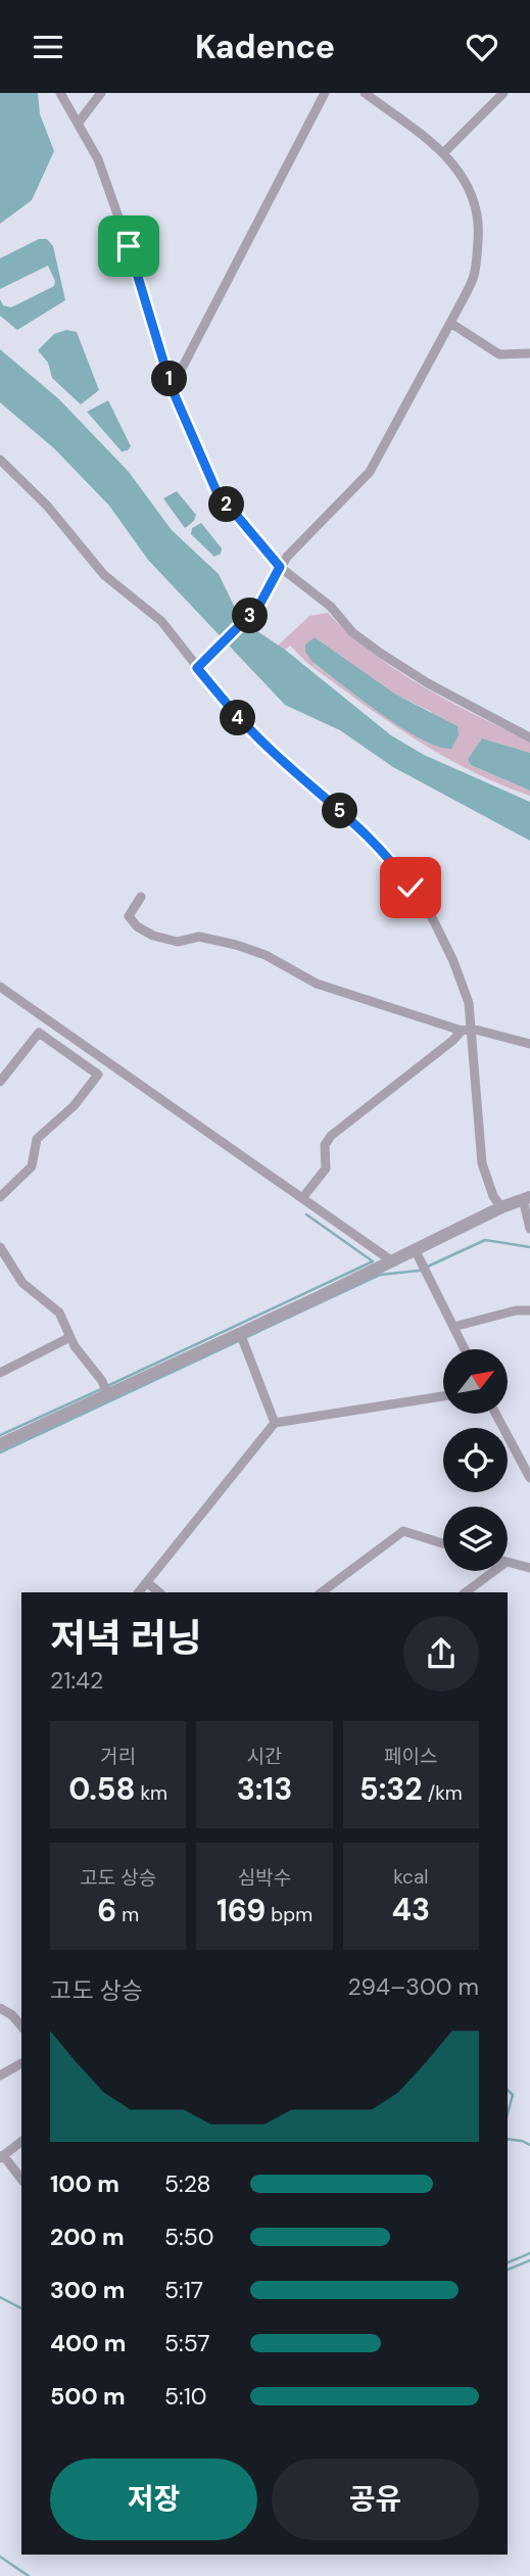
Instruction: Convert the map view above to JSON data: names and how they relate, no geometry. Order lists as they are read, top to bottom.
{
  "north": "top right",
  "page": {
    "header": "Kadence",
    "pins": [
      "1",
      "2",
      "3",
      "4",
      "5"
    ],
    "heading": ["저녁 러닝", "21:42"],
    "stats": [
      ["거리", "0.58 km"],
      ["시간", "3:13"],
      ["페이스", "5:32 /km"],
      ["고도 상승", "6 m"],
      ["심박수", "169 bpm"],
      ["kcal", "43"]
    ],
    "chart": ["고도 상승", "294–300 m"],
    "list": [
      {
        "name": "100 m",
        "note": "5:28"
      },
      {
        "name": "200 m",
        "note": "5:50"
      },
      {
        "name": "300 m",
        "note": "5:17"
      },
      {
        "name": "400 m",
        "note": "5:57"
      },
      {
        "name": "500 m",
        "note": "5:10"
      }
    ],
    "buttons": ["저장", "공유"]
  }
}
